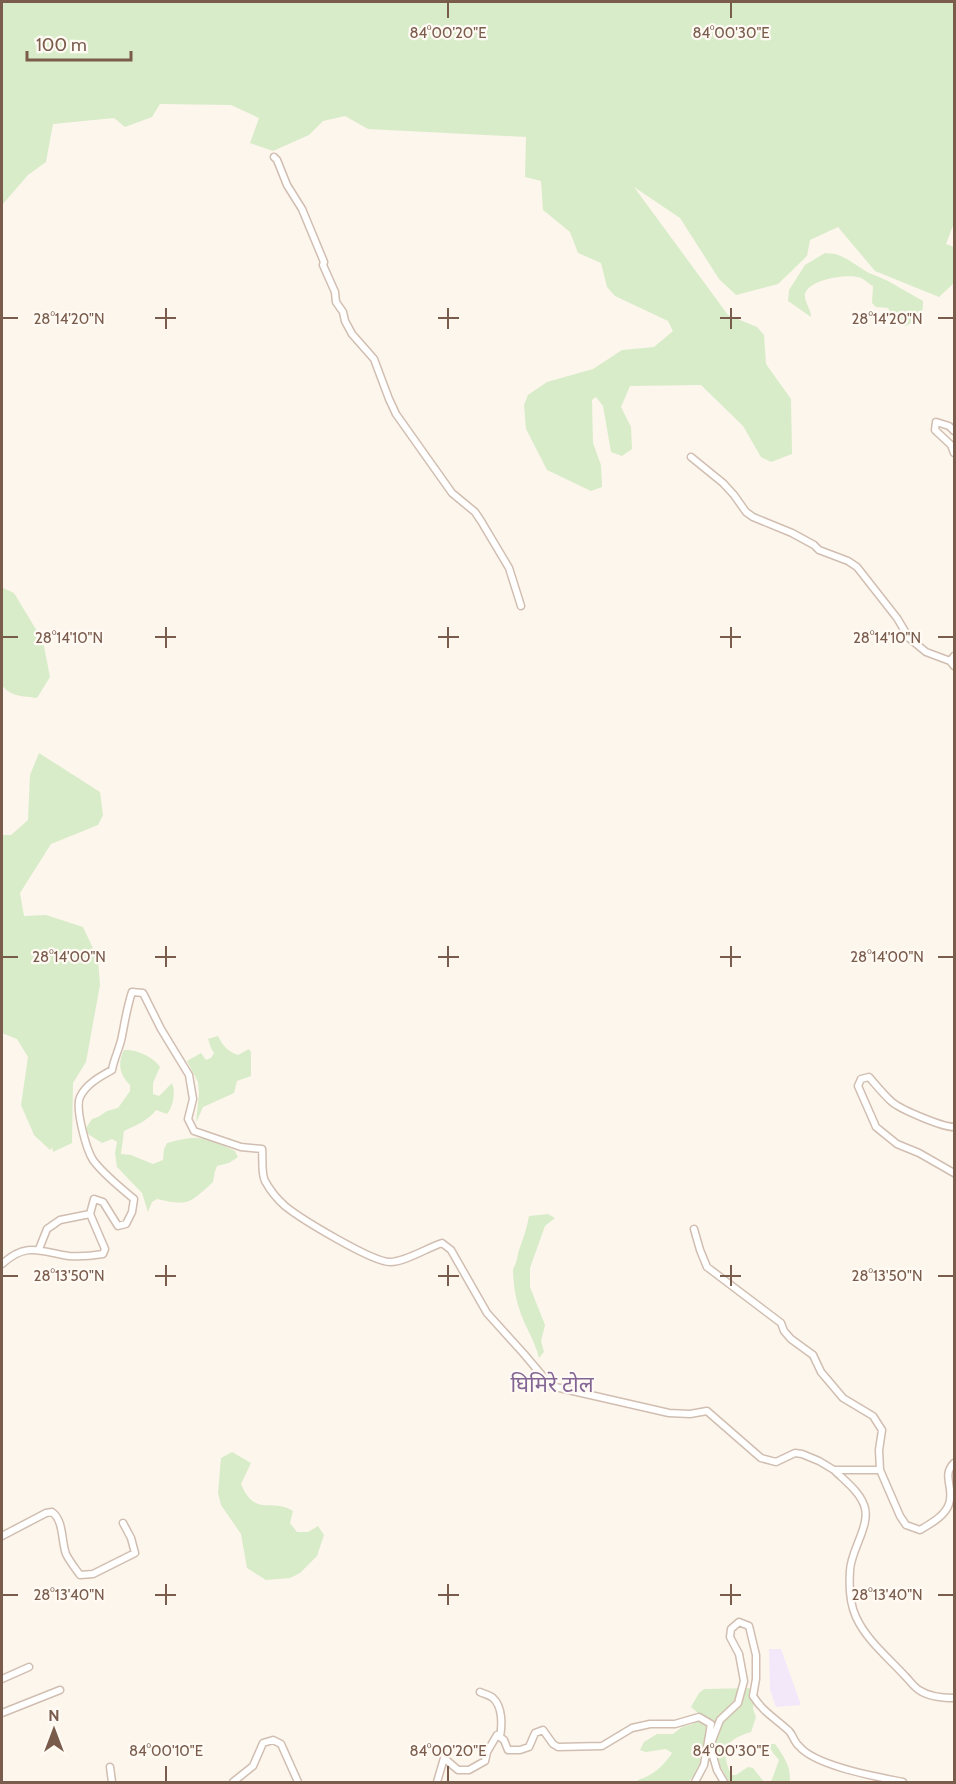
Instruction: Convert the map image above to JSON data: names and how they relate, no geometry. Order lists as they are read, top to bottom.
{
  "districts": ["घिमिरे टोल"],
  "scale_bar": "100 m",
  "north": "top",
  "coordinates": [
    "84°00'20\"E",
    "84°00'30\"E",
    "28°14'20\"N",
    "28°14'10\"N",
    "28°14'00\"N",
    "28°13'50\"N",
    "28°13'40\"N",
    "84°00'10\"E"
  ]
}
